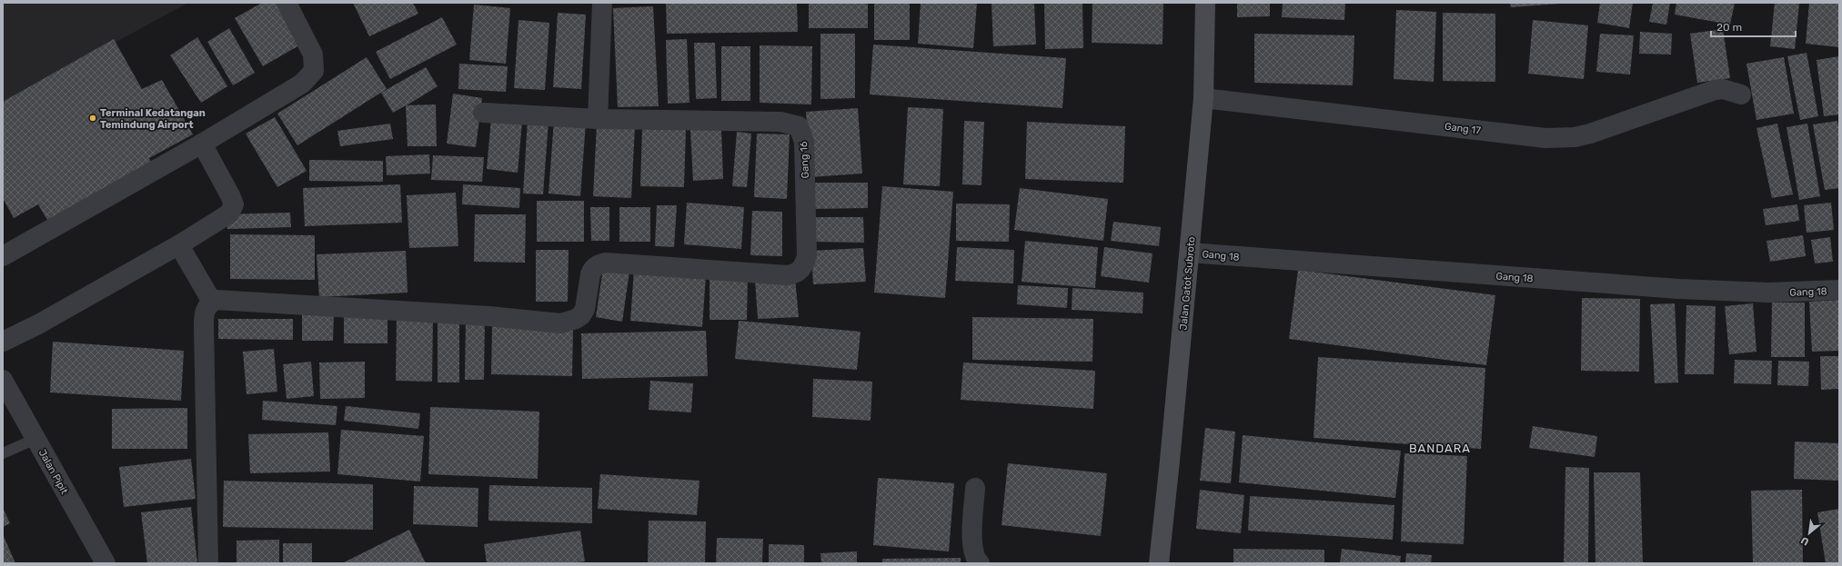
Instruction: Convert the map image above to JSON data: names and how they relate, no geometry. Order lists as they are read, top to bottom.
{
  "streets": {
    "street": [
      "Gang 17",
      "Gang 16",
      "Gang 18",
      "Jalan Gatot Subroto",
      "Jalan Pipit"
    ]
  },
  "crossings": [
    ["Gang 17", "Jalan Gatot Subroto"],
    ["Gang 18", "Jalan Gatot Subroto"]
  ],
  "districts": ["BANDARA"],
  "places": ["Terminal Kedatangan Temindung Airport"],
  "scale_bar": "20 m",
  "north": "bottom left"
}
